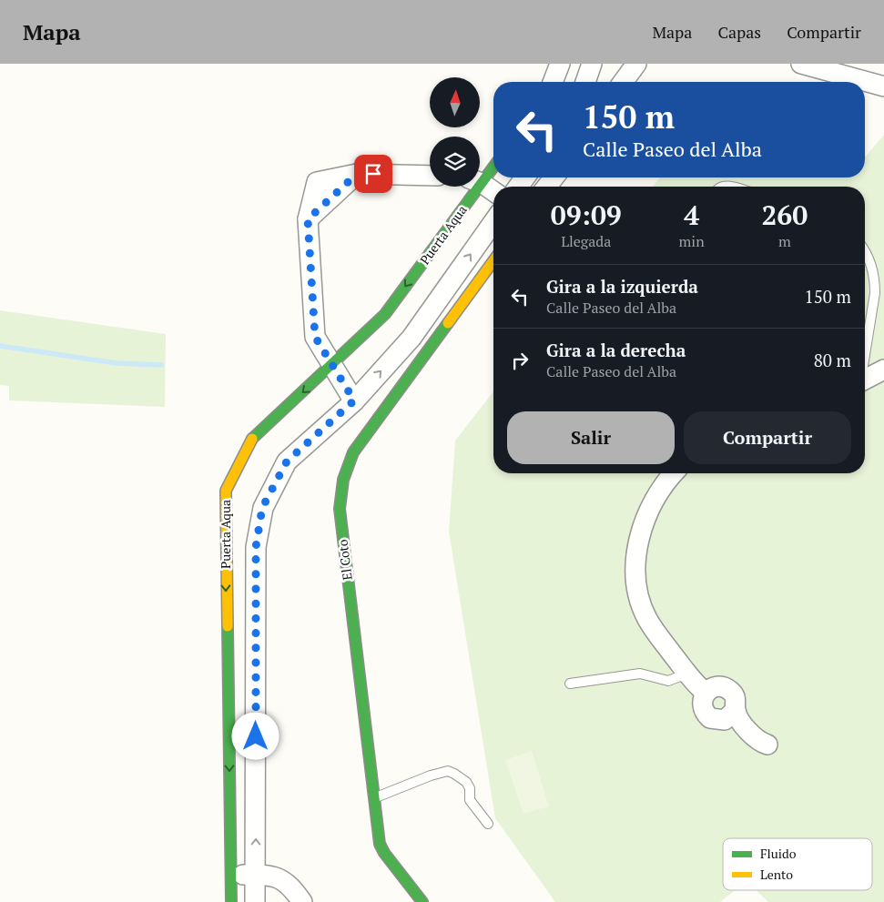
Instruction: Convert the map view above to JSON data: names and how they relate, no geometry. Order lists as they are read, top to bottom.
{
  "streets": {
    "street": ["Puerta Aqua", "El Coto"]
  },
  "legend": ["Fluido", "Lento"],
  "north": "top",
  "page": {
    "header": "Mapa",
    "nav": ["Mapa", "Capas", "Compartir"],
    "turn": ["150 m", "Calle Paseo del Alba"],
    "eta": [
      "09:09",
      "Llegada",
      "4",
      "min",
      "260",
      "m"
    ],
    "list": [
      {
        "name": "Gira a la izquierda",
        "note": "Calle Paseo del Alba",
        "value": "150 m"
      },
      {
        "name": "Gira a la derecha",
        "note": "Calle Paseo del Alba",
        "value": "80 m"
      }
    ],
    "buttons": ["Salir", "Compartir"]
  }
}
